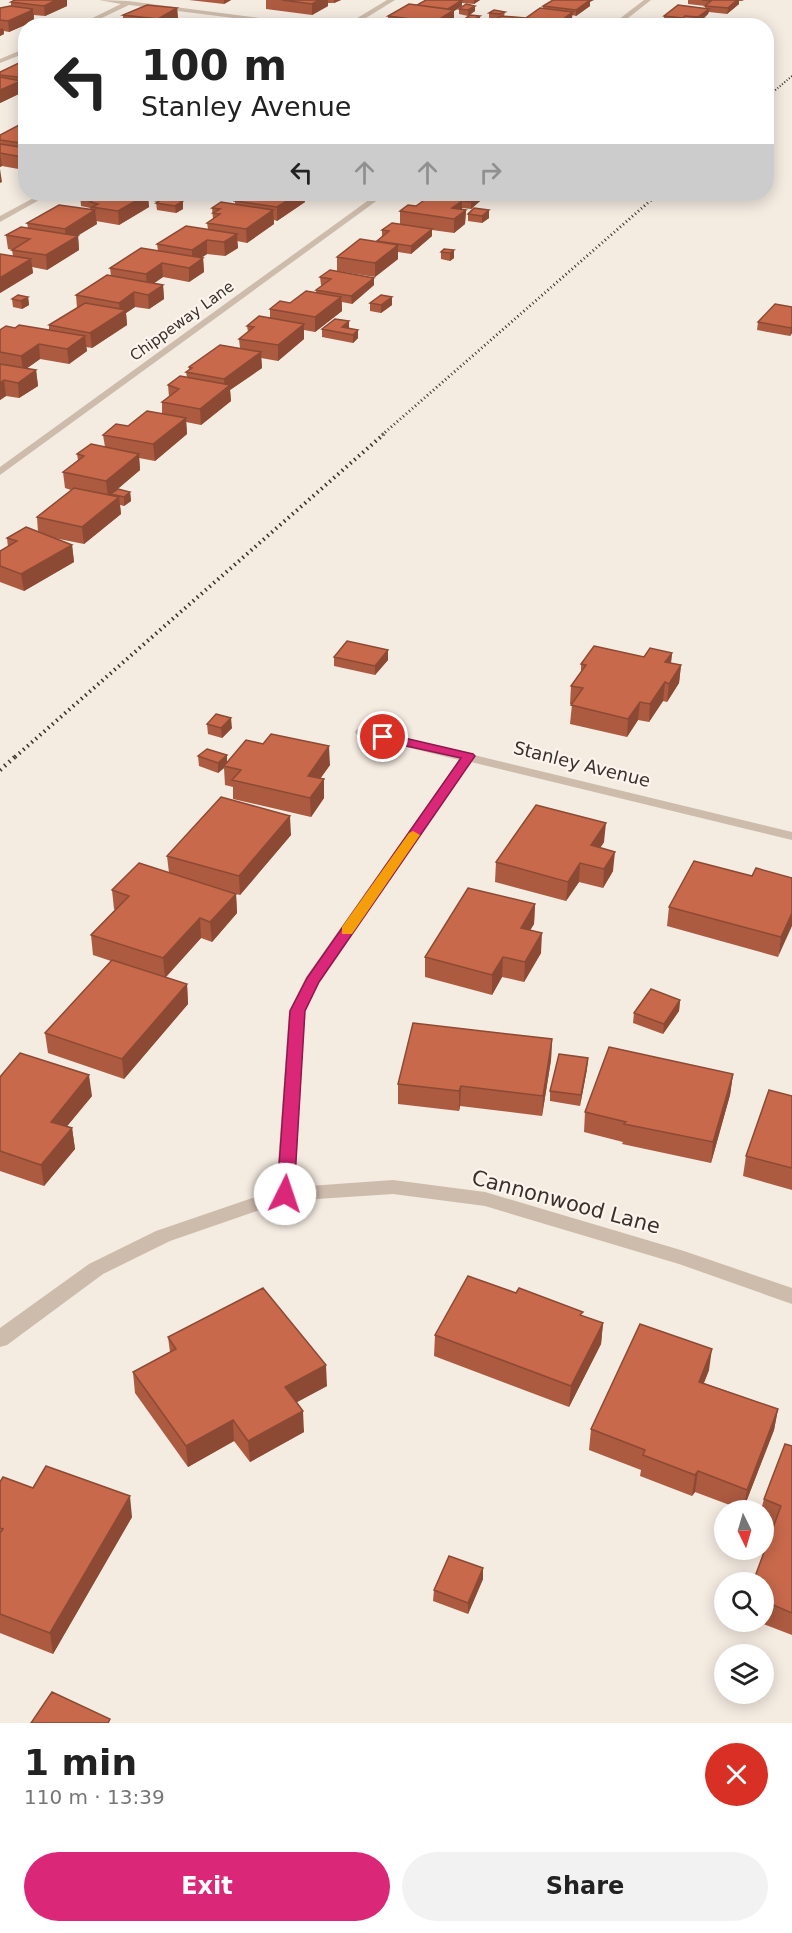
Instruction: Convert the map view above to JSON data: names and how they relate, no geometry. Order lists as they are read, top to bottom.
{
  "streets": {
    "street": ["Chippeway Lane", "Stanley Avenue", "Cannonwood Lane"]
  },
  "north": "bottom",
  "page": {
    "turn": ["100 m", "Stanley Avenue"],
    "heading": ["1 min", "110 m · 13:39"],
    "buttons": ["Exit", "Share"]
  }
}
